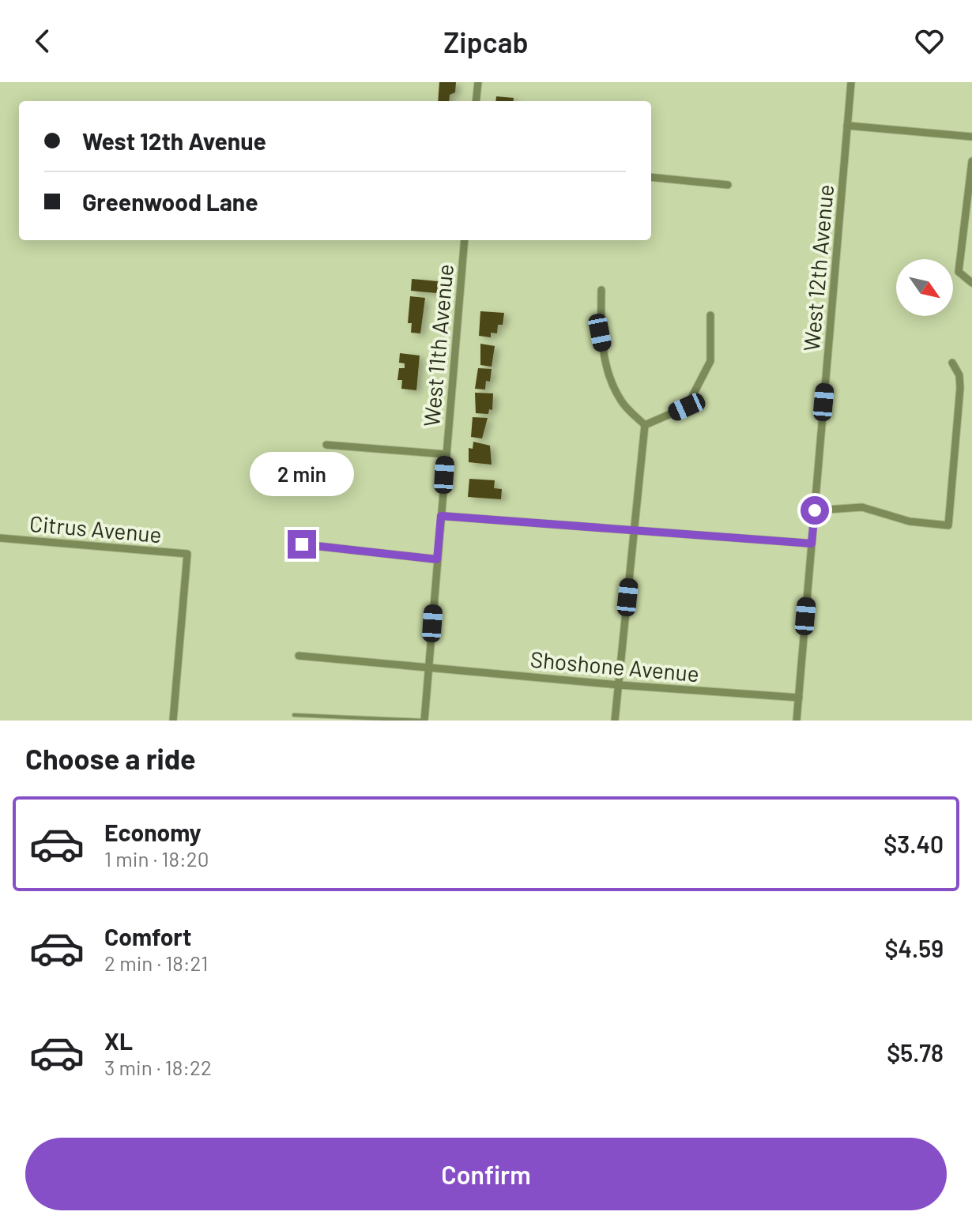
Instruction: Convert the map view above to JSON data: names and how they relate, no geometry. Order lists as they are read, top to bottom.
{
  "streets": {
    "street": [
      "West 12th Avenue",
      "West 11th Avenue",
      "Citrus Avenue",
      "Shoshone Avenue"
    ]
  },
  "crossings": [
    ["West 12th Avenue", "Shoshone Avenue"],
    ["West 11th Avenue", "Shoshone Avenue"]
  ],
  "north": "bottom right",
  "page": {
    "header": "Zipcab",
    "banner": ["West 12th Avenue", "Greenwood Lane"],
    "bubble": "2 min",
    "heading": "Choose a ride",
    "list": [
      {
        "name": "Economy",
        "note": "1 min · 18:20",
        "value": "$3.40"
      },
      {
        "name": "Comfort",
        "note": "2 min · 18:21",
        "value": "$4.59"
      },
      {
        "name": "XL",
        "note": "3 min · 18:22",
        "value": "$5.78"
      }
    ],
    "buttons": "Confirm"
  }
}
